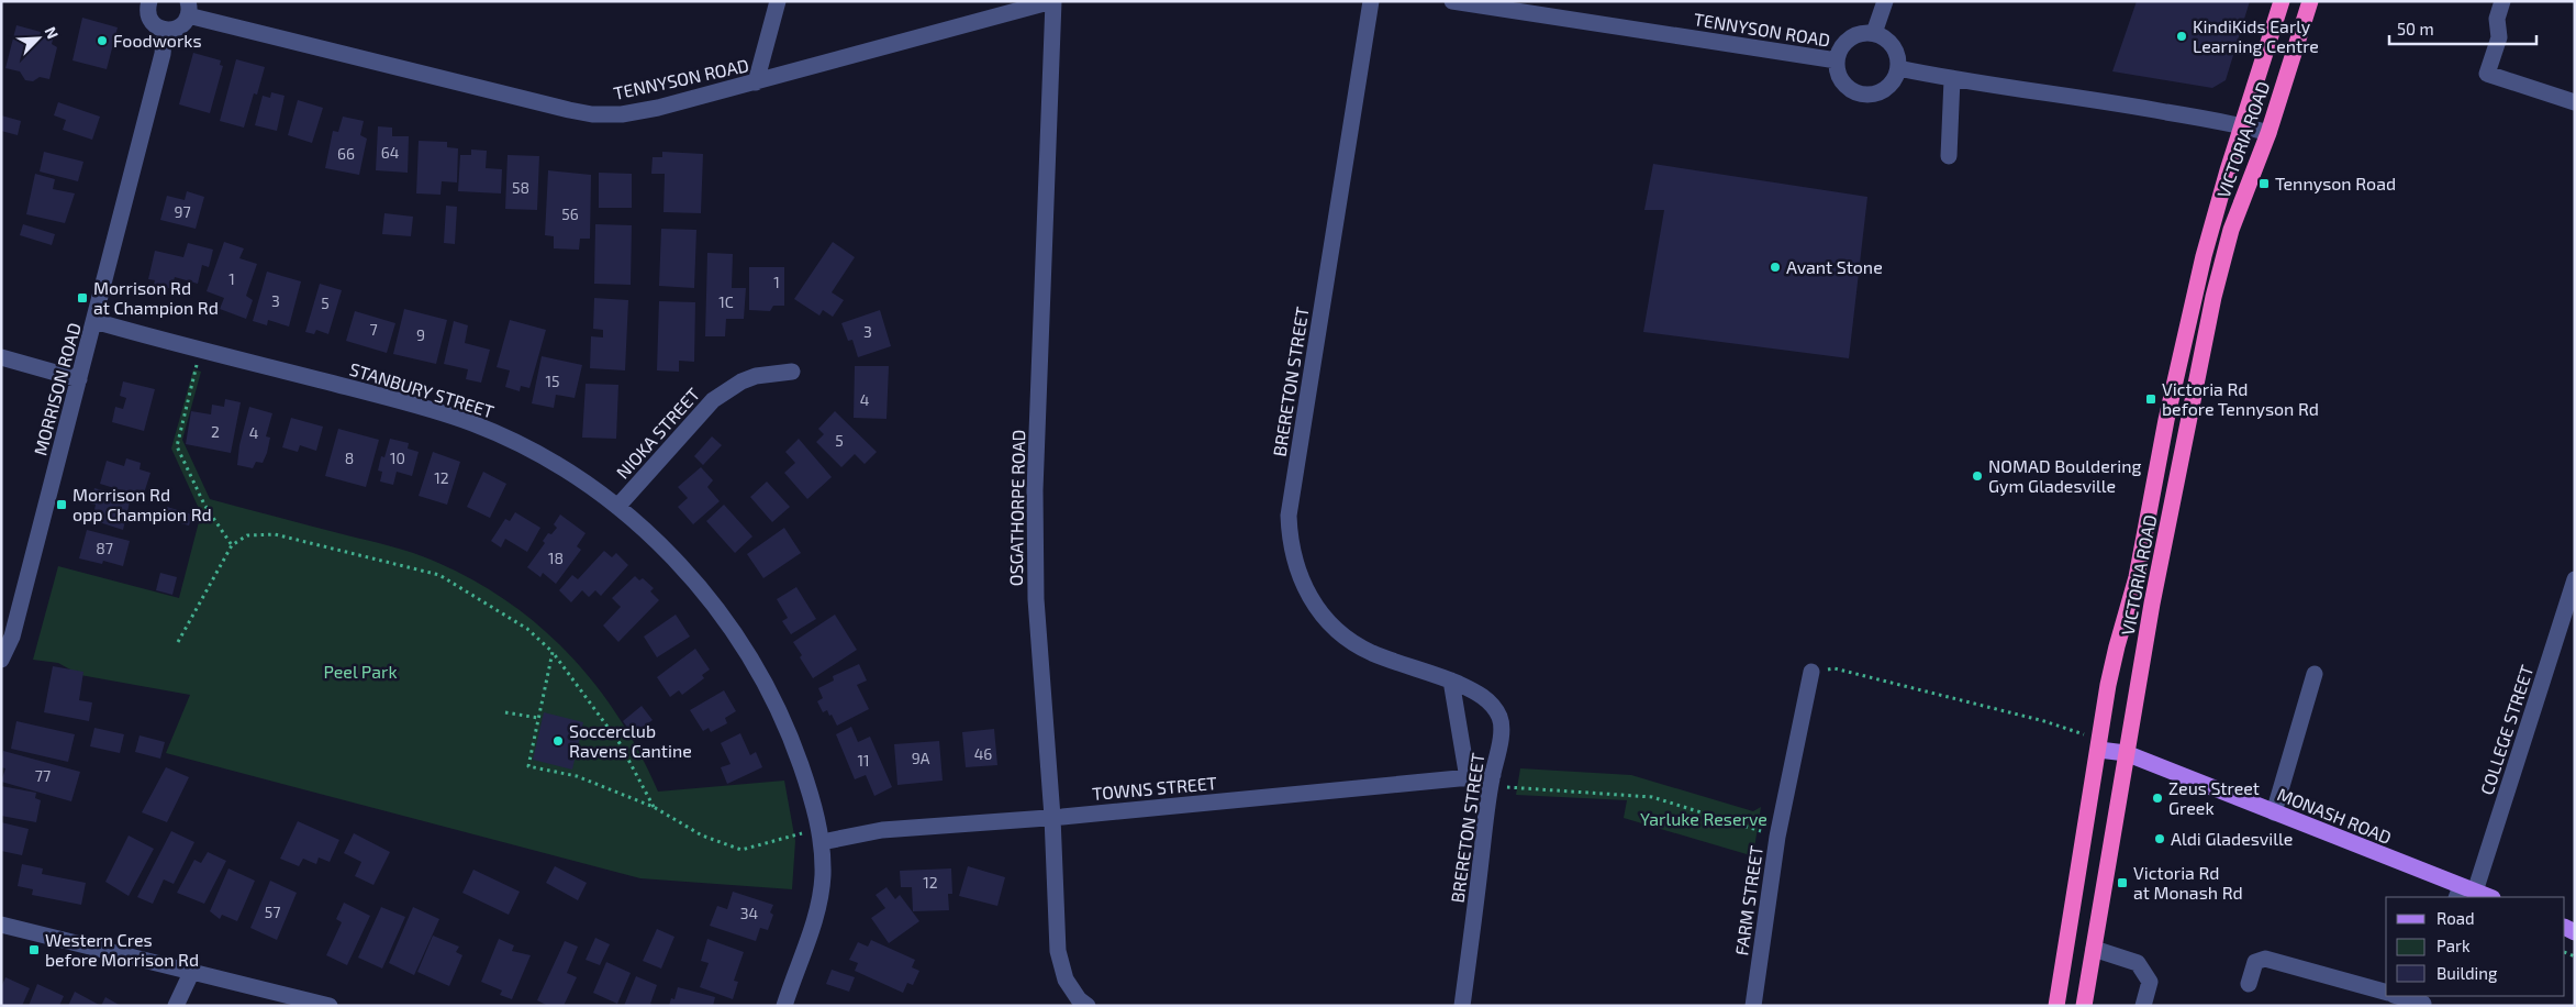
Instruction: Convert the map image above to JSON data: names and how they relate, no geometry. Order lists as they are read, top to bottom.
{
  "streets": {
    "highway": ["VICTORIA ROAD"],
    "main road": ["MONASH ROAD"],
    "street": [
      "TENNYSON ROAD",
      "BRERETON STREET",
      "MORRISON ROAD",
      "STANBURY STREET",
      "NIOKA STREET",
      "OSGATHORPE ROAD",
      "COLLEGE STREET",
      "TOWNS STREET",
      "FARM STREET"
    ]
  },
  "crossings": [
    ["TENNYSON ROAD", "OSGATHORPE ROAD"],
    ["VICTORIA ROAD", "MONASH ROAD"],
    ["BRERETON STREET", "TOWNS STREET"],
    ["MORRISON ROAD", "STANBURY STREET"],
    ["STANBURY STREET", "NIOKA STREET"],
    ["STANBURY STREET", "TOWNS STREET"],
    ["OSGATHORPE ROAD", "TOWNS STREET"],
    ["COLLEGE STREET", "MONASH ROAD"]
  ],
  "parks": ["Peel Park", "Yarluke Reserve"],
  "places": {
    "other": [
      "KindiKids Early Learning Centre",
      "Foodworks",
      "Avant Stone",
      "NOMAD Bouldering Gym Gladesville",
      "Soccerclub Ravens Cantine",
      "Zeus Street Greek",
      "Aldi Gladesville"
    ],
    "transit": [
      "Tennyson Road",
      "Morrison Rd at Champion Rd",
      "Victoria Rd before Tennyson Rd",
      "Morrison Rd opp Champion Rd",
      "Victoria Rd at Monash Rd",
      "Western Cres before Morrison Rd"
    ]
  },
  "house_numbers": [
    "64",
    "66",
    "58",
    "97",
    "56",
    "1",
    "1",
    "3",
    "1C",
    "5",
    "7",
    "3",
    "9",
    "15",
    "4",
    "2",
    "4",
    "5",
    "8",
    "10",
    "12",
    "87",
    "18",
    "46",
    "9A",
    "11",
    "77",
    "12",
    "57",
    "34"
  ],
  "legend": ["Road", "Park", "Building"],
  "scale_bar": "50 m",
  "north": "top right"
}
